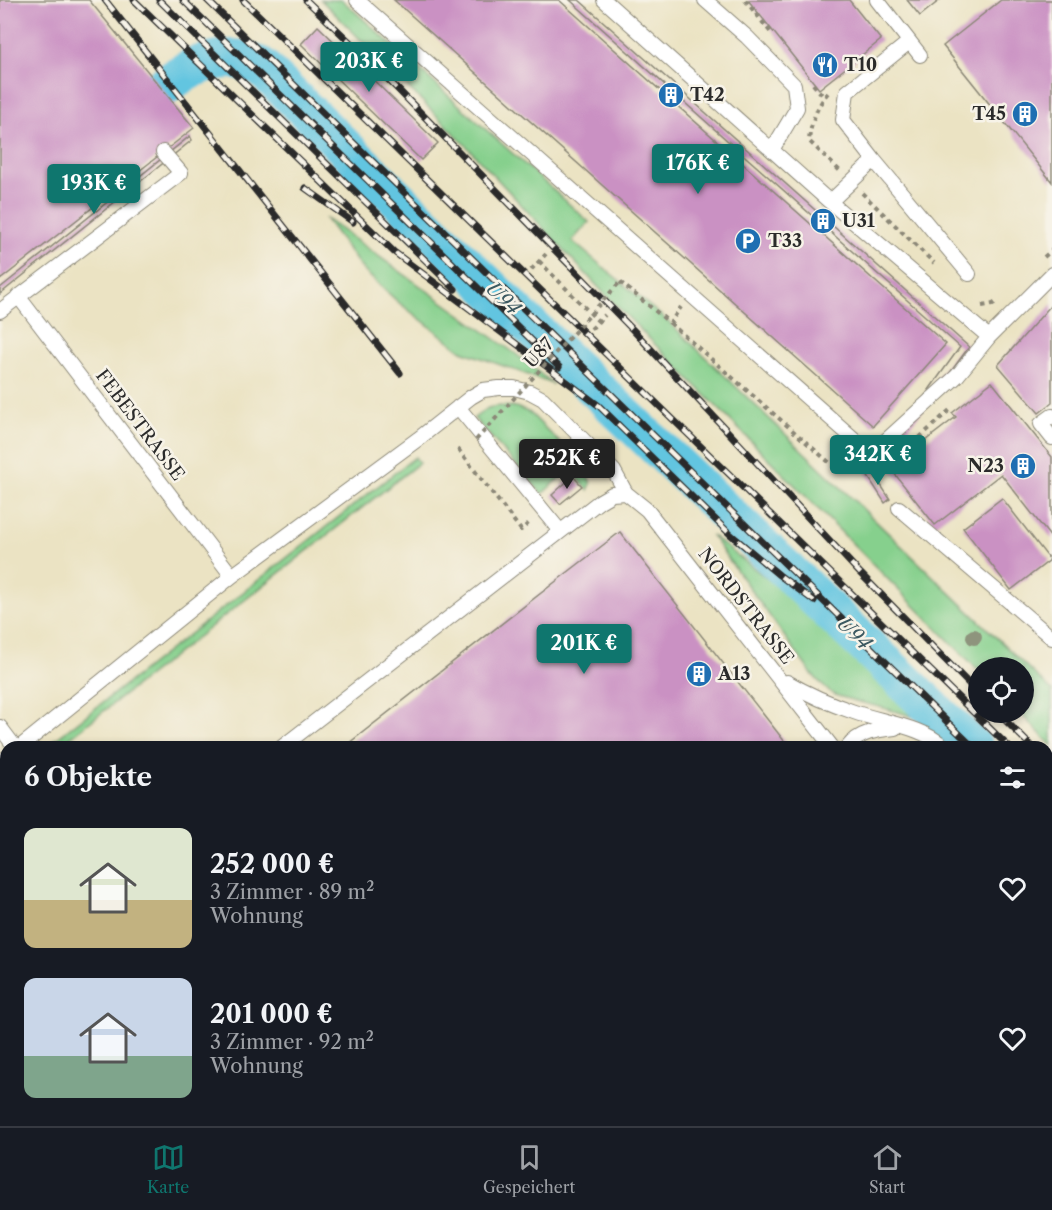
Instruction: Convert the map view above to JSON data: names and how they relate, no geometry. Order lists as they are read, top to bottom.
{
  "streets": {
    "lane": ["FEBESTRASSE", "NORDSTRASSE"],
    "path": ["U87"]
  },
  "crossings": [
    ["FEBESTRASSE", "NORDSTRASSE"]
  ],
  "water": ["U94"],
  "places": {
    "restaurant": ["T10"],
    "building": [
      "T42",
      "T45",
      "U31",
      "N23",
      "A13"
    ],
    "parking": ["T33"]
  },
  "page": {
    "price": [
      "203K €",
      "176K €",
      "193K €",
      "342K €",
      "252K €",
      "201K €"
    ],
    "heading": "6 Objekte",
    "list": [
      {
        "name": "252 000 €",
        "note": "3 Zimmer · 89 m² · Wohnung"
      },
      {
        "name": "201 000 €",
        "note": "3 Zimmer · 92 m² · Wohnung"
      }
    ],
    "tabs": ["Karte", "Gespeichert", "Start"]
  }
}
